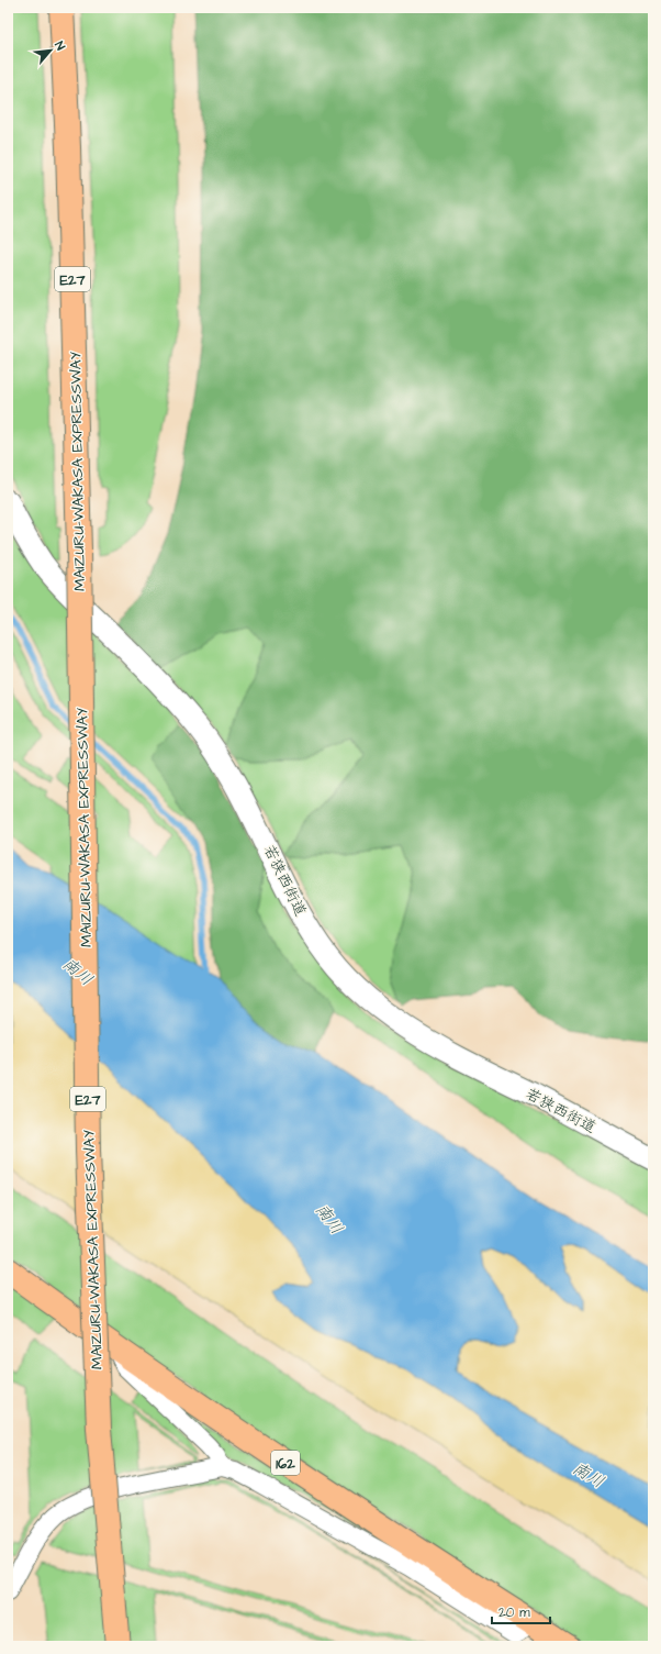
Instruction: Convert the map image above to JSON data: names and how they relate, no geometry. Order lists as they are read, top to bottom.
{
  "streets": {
    "highway": ["E27", "MAIZURU-WAKASA EXPRESSWAY", "162"],
    "street": ["若狭西街道"]
  },
  "water": ["南川"],
  "scale_bar": "20 m",
  "north": "top right"
}
